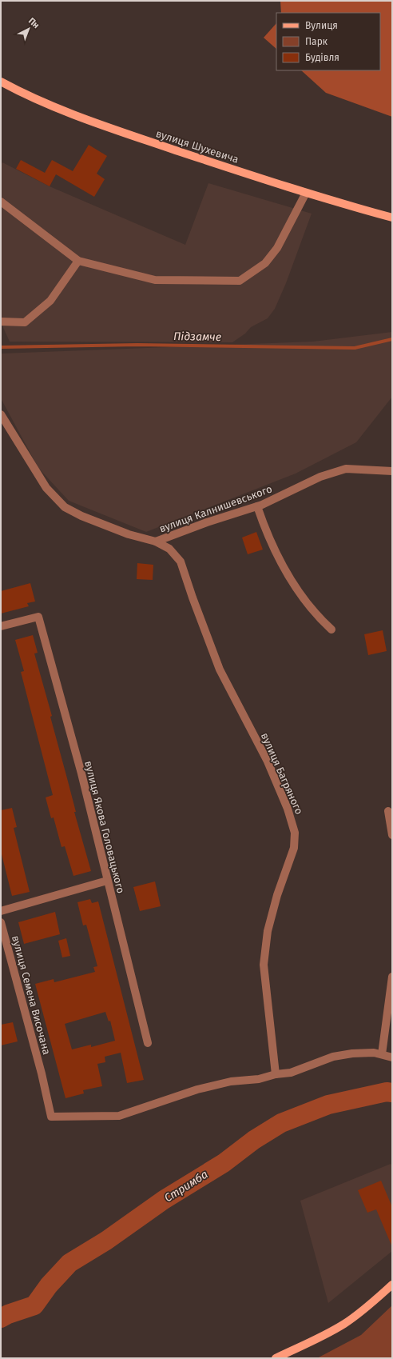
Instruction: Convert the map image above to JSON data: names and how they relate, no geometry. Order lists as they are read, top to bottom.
{
  "streets": {
    "main road": ["вулиця Шухевича"],
    "street": [
      "вулиця Калнишевського",
      "вулиця Багряного",
      "вулиця Якова Головацького",
      "вулиця Семена Височана"
    ]
  },
  "crossings": [
    ["вулиця Калнишевського", "вулиця Багряного"],
    ["вулиця Багряного", "вулиця Семена Височана"]
  ],
  "water": ["Підзамче", "Стримба"],
  "legend": ["Вулиця", "Парк", "Будівля"],
  "north": "top right"
}
